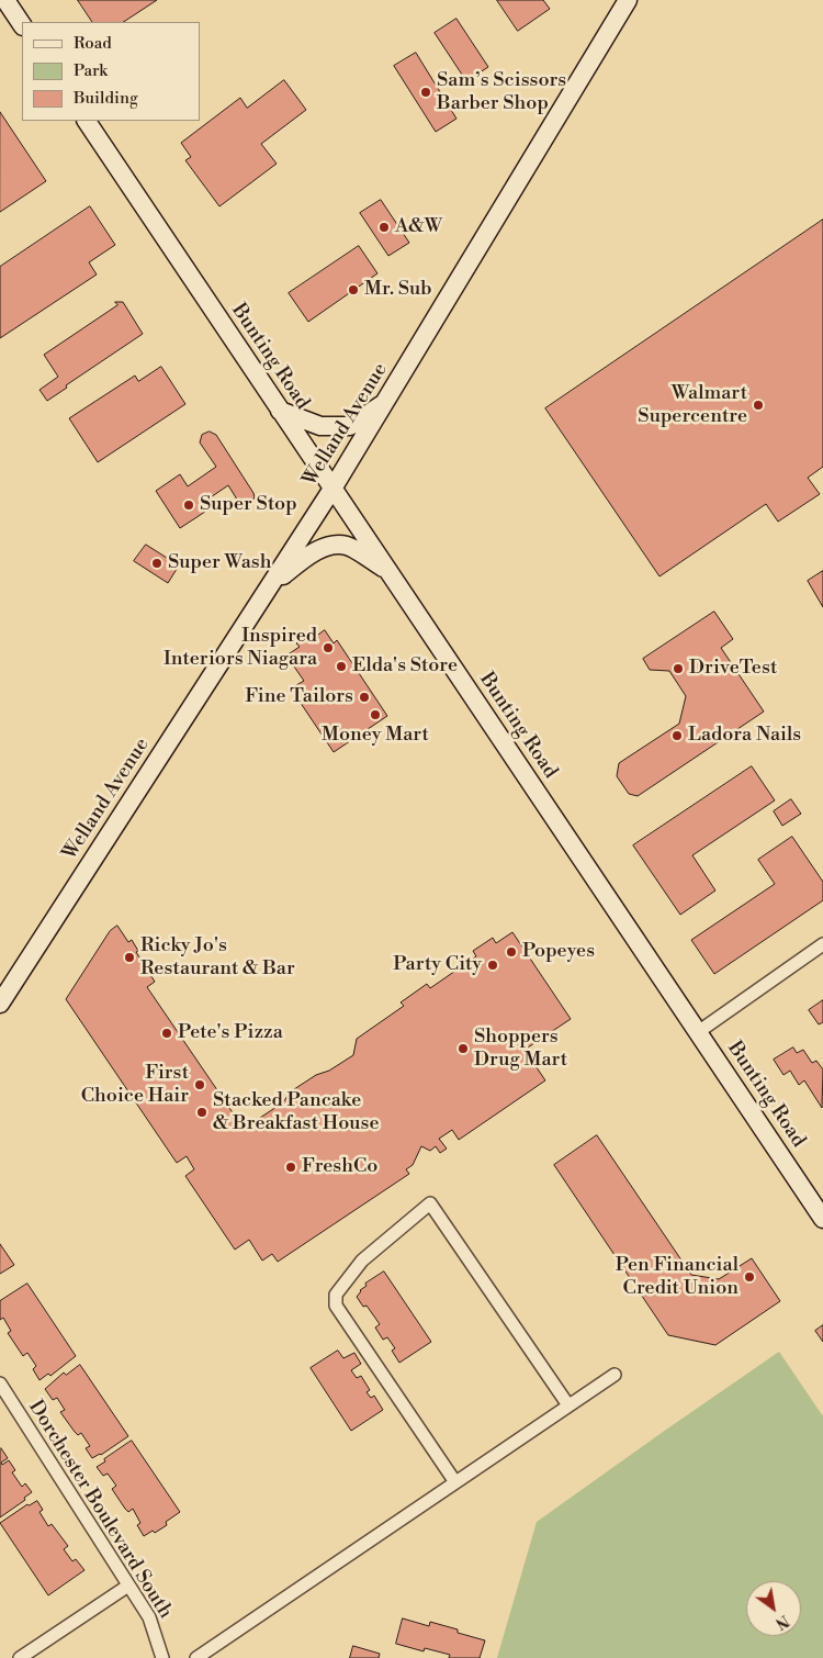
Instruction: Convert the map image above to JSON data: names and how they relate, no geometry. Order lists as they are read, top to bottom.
{
  "streets": {
    "main road": ["Bunting Road", "Welland Avenue"],
    "street": ["Dorchester Boulevard South"]
  },
  "crossings": [
    ["Bunting Road", "Welland Avenue"]
  ],
  "places": [
    "Sam’s Scissors Barber Shop",
    "A&W",
    "Mr. Sub",
    "Walmart Supercentre",
    "Super Stop",
    "Super Wash",
    "Inspired Interiors Niagara",
    "Elda's Store",
    "DriveTest",
    "Fine Tailors",
    "Money Mart",
    "Ladora Nails",
    "Popeyes",
    "Ricky Jo's Restaurant & Bar",
    "Party City",
    "Pete's Pizza",
    "Shoppers Drug Mart",
    "First Choice Hair",
    "Stacked Pancake & Breakfast House",
    "FreshCo",
    "Pen Financial Credit Union"
  ],
  "legend": ["Road", "Park", "Building"],
  "north": "bottom right"
}
